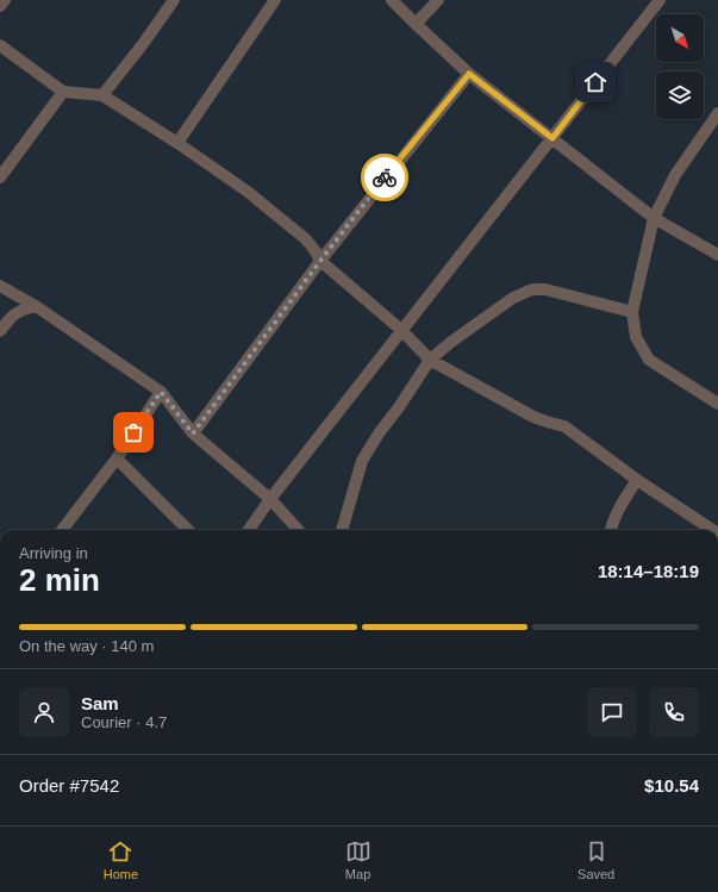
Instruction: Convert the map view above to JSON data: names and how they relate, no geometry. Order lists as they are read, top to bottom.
{
  "north": "bottom right",
  "page": {
    "heading": ["2 min", "Arriving in", "18:14–18:19"],
    "panel": [
      "Sam",
      "Courier · 4.7",
      "Order #7542",
      "$10.54"
    ],
    "bar": "On the way · 140 m",
    "tabs": ["Home", "Map", "Saved"]
  }
}
